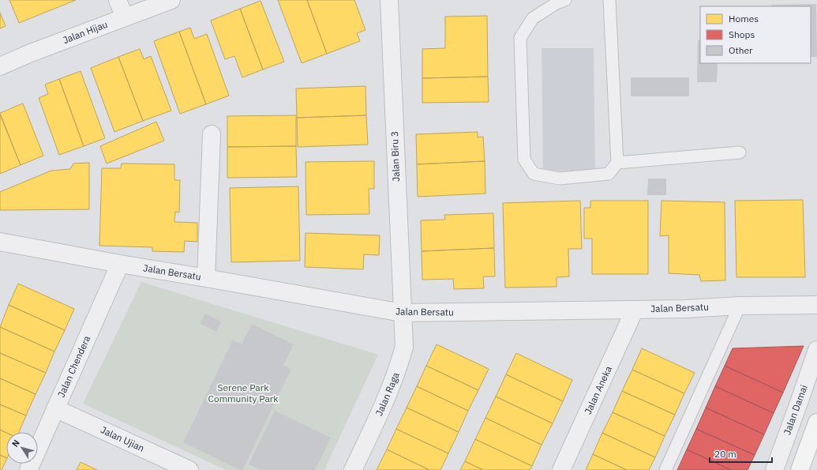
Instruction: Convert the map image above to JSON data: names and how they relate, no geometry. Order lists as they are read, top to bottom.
{
  "streets": {
    "street": [
      "Jalan Hijau",
      "Jalan Biru 3",
      "Jalan Bersatu",
      "Jalan Chendera",
      "Jalan Aneka",
      "Jalan Raga",
      "Jalan Damai",
      "Jalan Ujian"
    ]
  },
  "crossings": [
    ["Jalan Biru 3", "Jalan Bersatu"],
    ["Jalan Biru 3", "Jalan Raga"],
    ["Jalan Bersatu", "Jalan Chendera"],
    ["Jalan Bersatu", "Jalan Aneka"],
    ["Jalan Bersatu", "Jalan Raga"],
    ["Jalan Chendera", "Jalan Ujian"]
  ],
  "parks": ["Serene Park Community Park"],
  "legend": ["Homes", "Shops", "Other"],
  "scale_bar": "20 m",
  "north": "top left"
}
